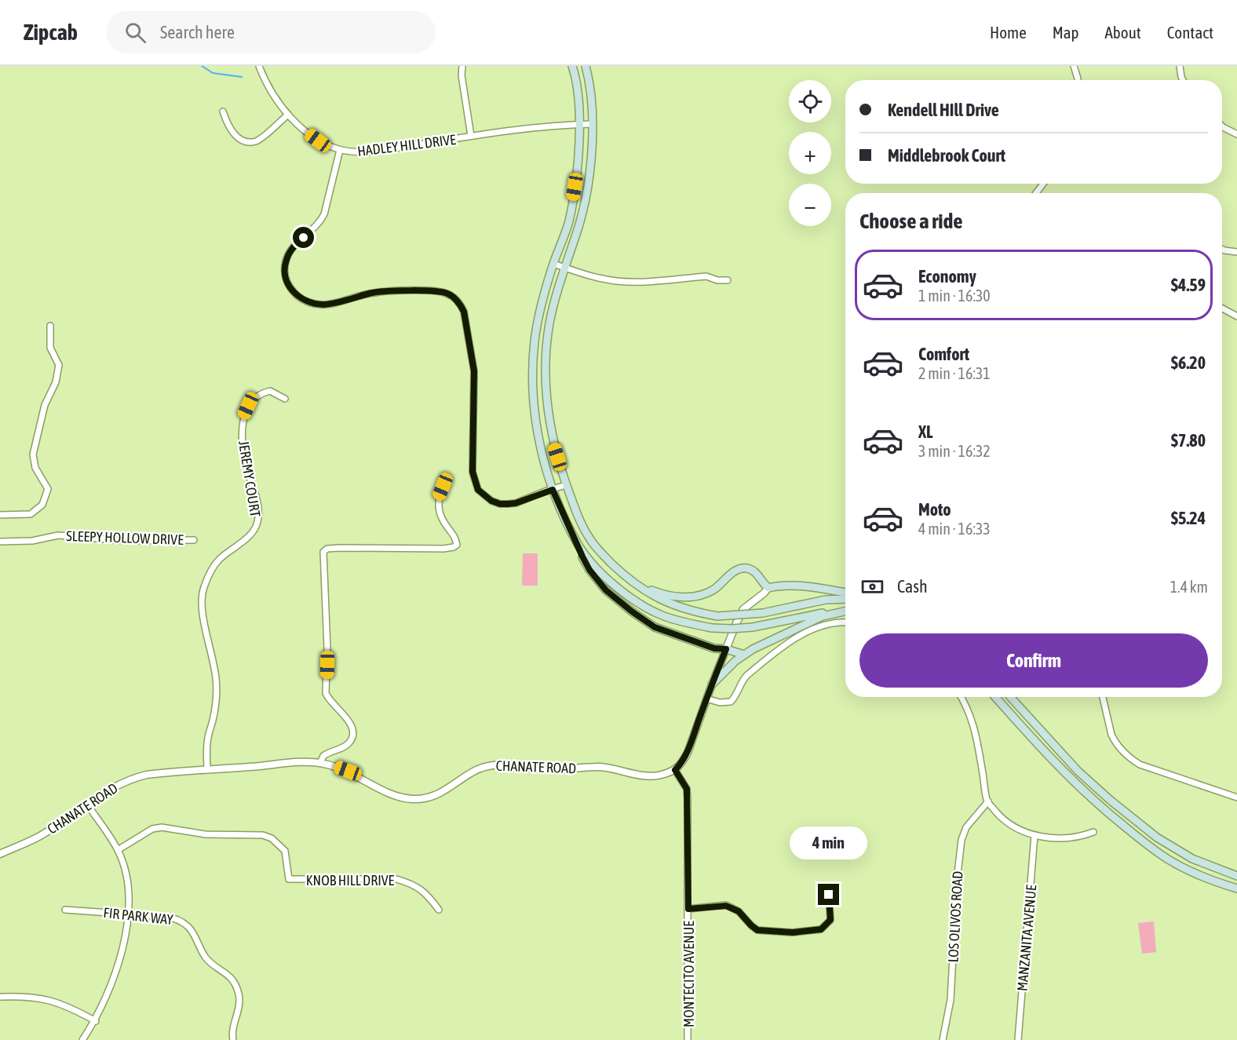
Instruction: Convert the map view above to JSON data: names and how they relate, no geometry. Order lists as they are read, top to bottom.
{
  "streets": {
    "street": [
      "HADLEY HILL DRIVE",
      "JEREMY COURT",
      "SLEEPY HOLLOW DRIVE",
      "CHANATE ROAD",
      "KNOB HILL DRIVE",
      "FIR PARK WAY",
      "LOS OLIVOS ROAD",
      "MANZANITA AVENUE",
      "MONTECITO AVENUE"
    ]
  },
  "crossings": [
    ["JEREMY COURT", "CHANATE ROAD"],
    ["CHANATE ROAD", "MONTECITO AVENUE"]
  ],
  "page": {
    "header": "Zipcab",
    "search": "Search here",
    "nav": [
      "Home",
      "Map",
      "About",
      "Contact"
    ],
    "map_buttons": ["+", "−"],
    "banner": ["Kendell HIll Drive", "Middlebrook Court"],
    "heading": "Choose a ride",
    "list": [
      {
        "name": "Economy",
        "note": "1 min · 16:30",
        "value": "$4.59"
      },
      {
        "name": "Comfort",
        "note": "2 min · 16:31",
        "value": "$6.20"
      },
      {
        "name": "XL",
        "note": "3 min · 16:32",
        "value": "$7.80"
      },
      {
        "name": "Moto",
        "note": "4 min · 16:33",
        "value": "$5.24"
      }
    ],
    "pay": ["Cash", "1.4 km"],
    "buttons": "Confirm",
    "bubble": "4 min"
  }
}
